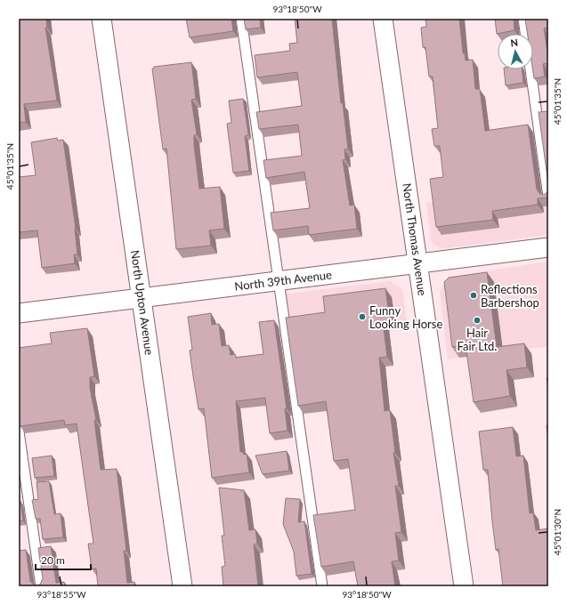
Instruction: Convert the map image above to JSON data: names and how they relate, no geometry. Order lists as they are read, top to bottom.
{
  "streets": {
    "street": ["North Thomas Avenue", "North 39th Avenue", "North Upton Avenue"]
  },
  "crossings": [
    ["North Thomas Avenue", "North 39th Avenue"],
    ["North 39th Avenue", "North Upton Avenue"]
  ],
  "places": ["Reflections Barbershop", "Funny Looking Horse", "Hair Fair Ltd."],
  "scale_bar": "20 m",
  "north": "top",
  "coordinates": [
    "93°18'50\"W",
    "45°01'35\"N",
    "45°01'30\"N",
    "93°18'55\"W"
  ]
}
